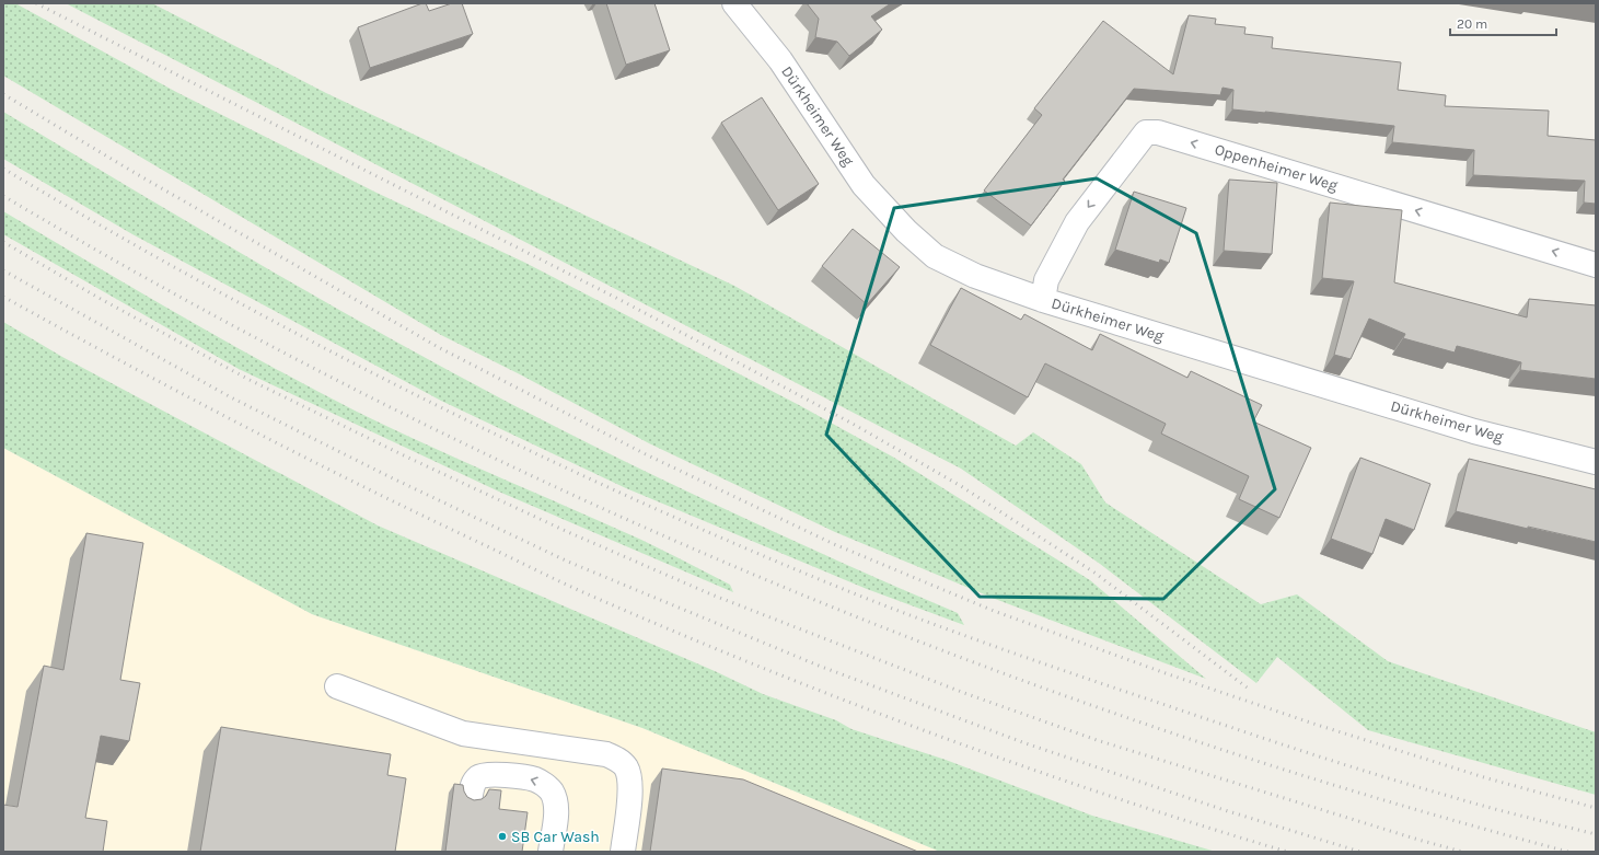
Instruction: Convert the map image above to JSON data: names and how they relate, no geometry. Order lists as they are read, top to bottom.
{
  "streets": {
    "street": ["Dürkheimer Weg", "Oppenheimer Weg"]
  },
  "crossings": [
    ["Dürkheimer Weg", "Oppenheimer Weg"]
  ],
  "one_way": ["Oppenheimer Weg"],
  "places": ["SB Car Wash"],
  "scale_bar": "20 m"
}
